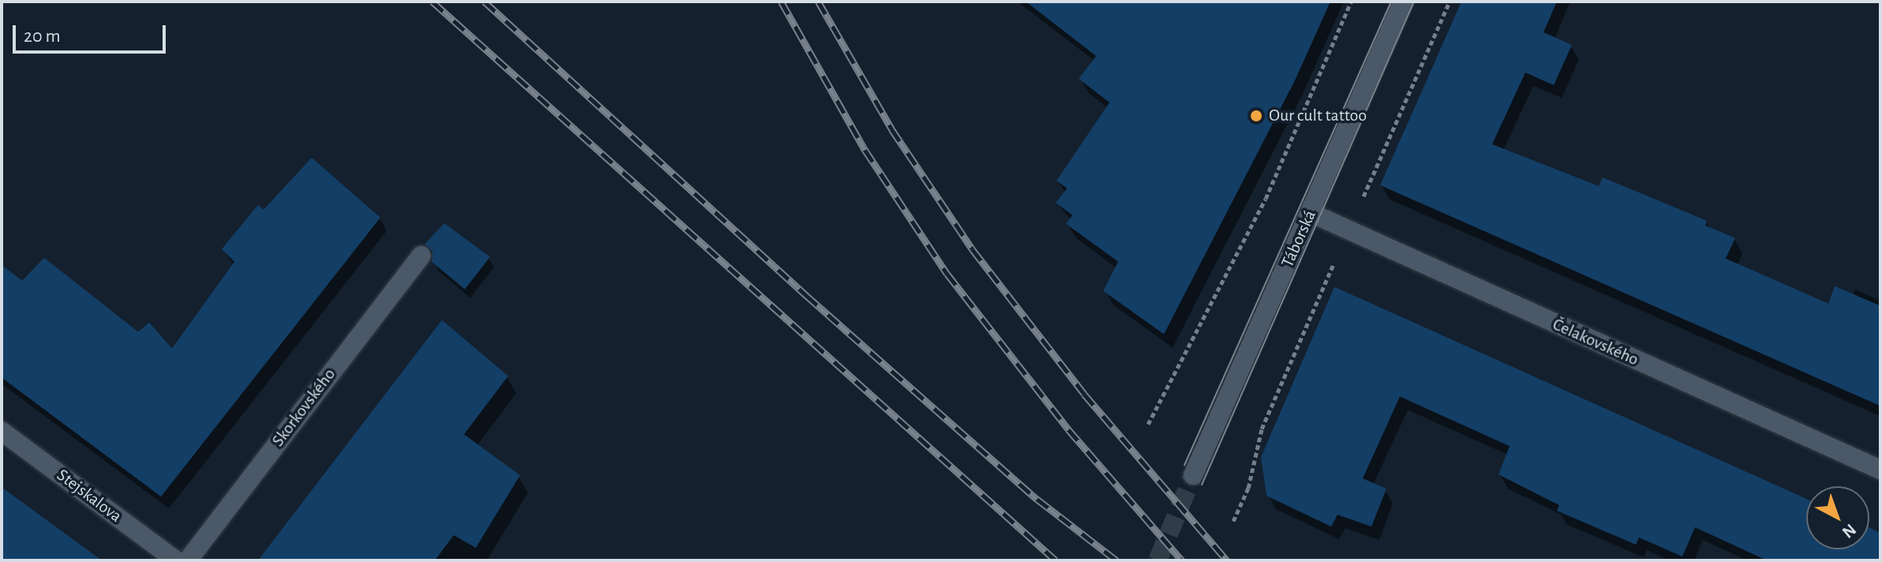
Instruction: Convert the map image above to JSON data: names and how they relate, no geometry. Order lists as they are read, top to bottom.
{
  "streets": {
    "street": [
      "Táborská",
      "Čelakovského",
      "Skorkovského",
      "Stejskalova"
    ]
  },
  "crossings": [
    ["Táborská", "Čelakovského"]
  ],
  "places": ["Our cult tattoo"],
  "scale_bar": "20 m",
  "north": "bottom right"
}
